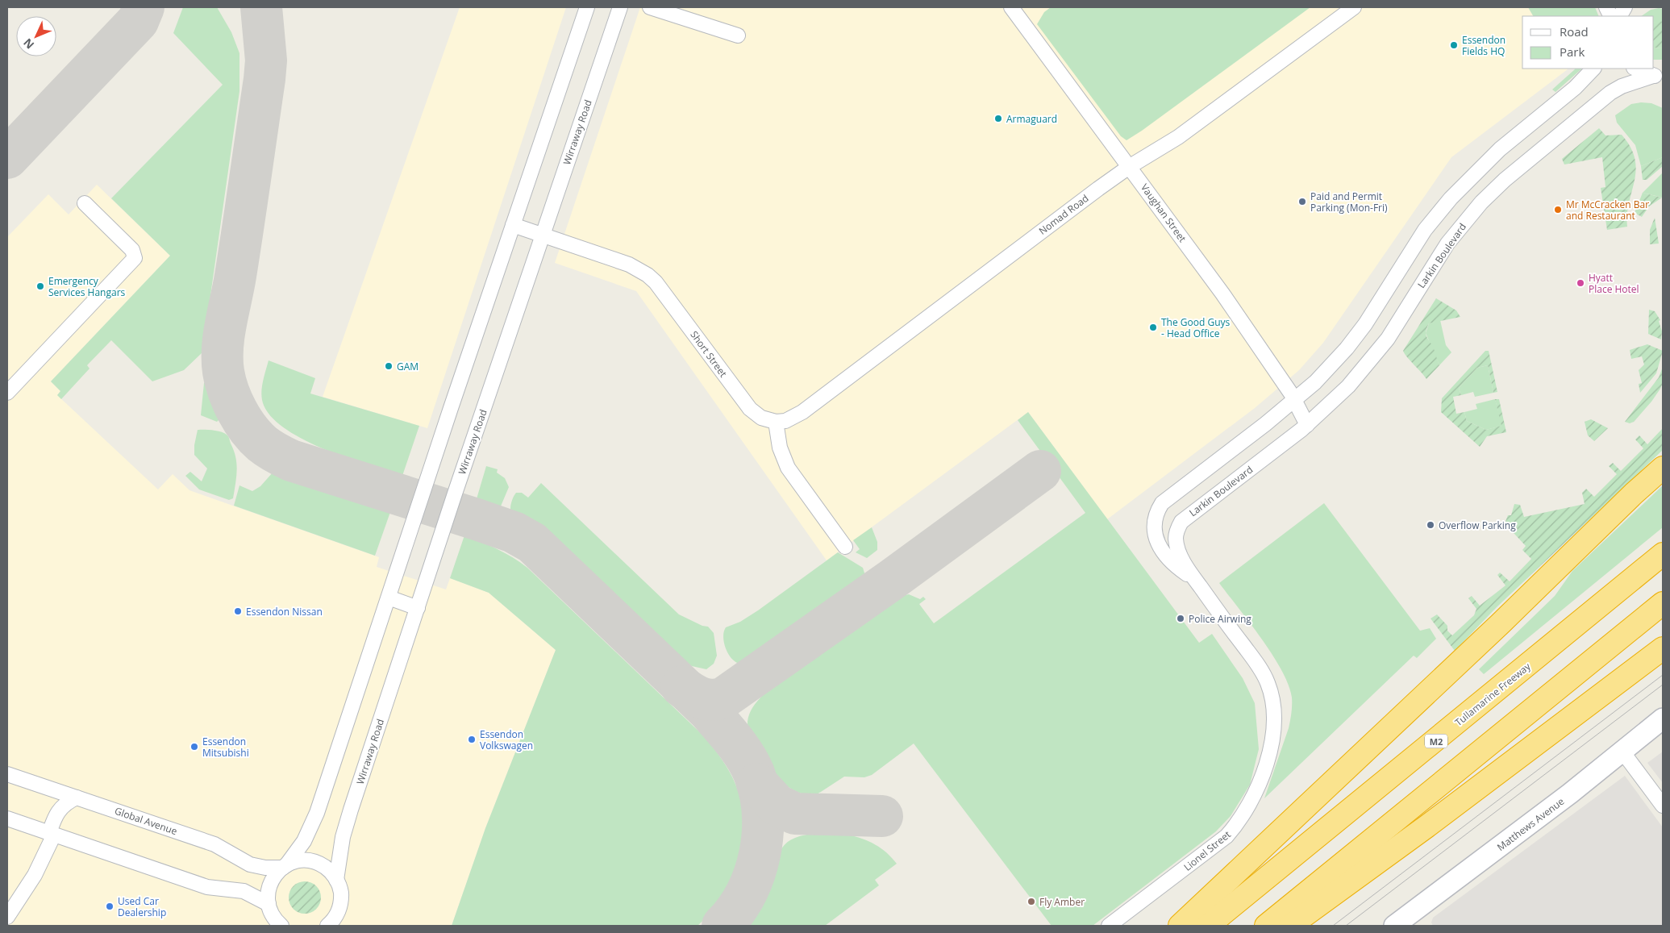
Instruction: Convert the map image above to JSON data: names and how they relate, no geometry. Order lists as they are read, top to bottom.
{
  "streets": {
    "highway": ["Tullamarine Freeway", "M2"],
    "main road": ["Matthews Avenue"],
    "street": [
      "Wirraway Road",
      "Vaughan Street",
      "Nomad Road",
      "Larkin Boulevard",
      "Short Street",
      "Global Avenue",
      "Lionel Street"
    ]
  },
  "crossings": [
    ["Wirraway Road", "Short Street"],
    ["Wirraway Road", "Global Avenue"],
    ["Vaughan Street", "Nomad Road"],
    ["Vaughan Street", "Larkin Boulevard"],
    ["Nomad Road", "Short Street"],
    ["Larkin Boulevard", "Lionel Street"]
  ],
  "places": [
    "Essendon Fields HQ",
    "Armaguard",
    "Paid and Permit Parking (Mon-Fri)",
    "Mr McCracken Bar and Restaurant",
    "Hyatt Place Hotel",
    "Emergency Services Hangars",
    "The Good Guys - Head Office",
    "GAM",
    "Overflow Parking",
    "Essendon Nissan",
    "Police Airwing",
    "Essendon Volkswagen",
    "Essendon Mitsubishi",
    "Fly Amber",
    "Used Car Dealership"
  ],
  "legend": ["Road", "Park"],
  "north": "bottom left"
}
